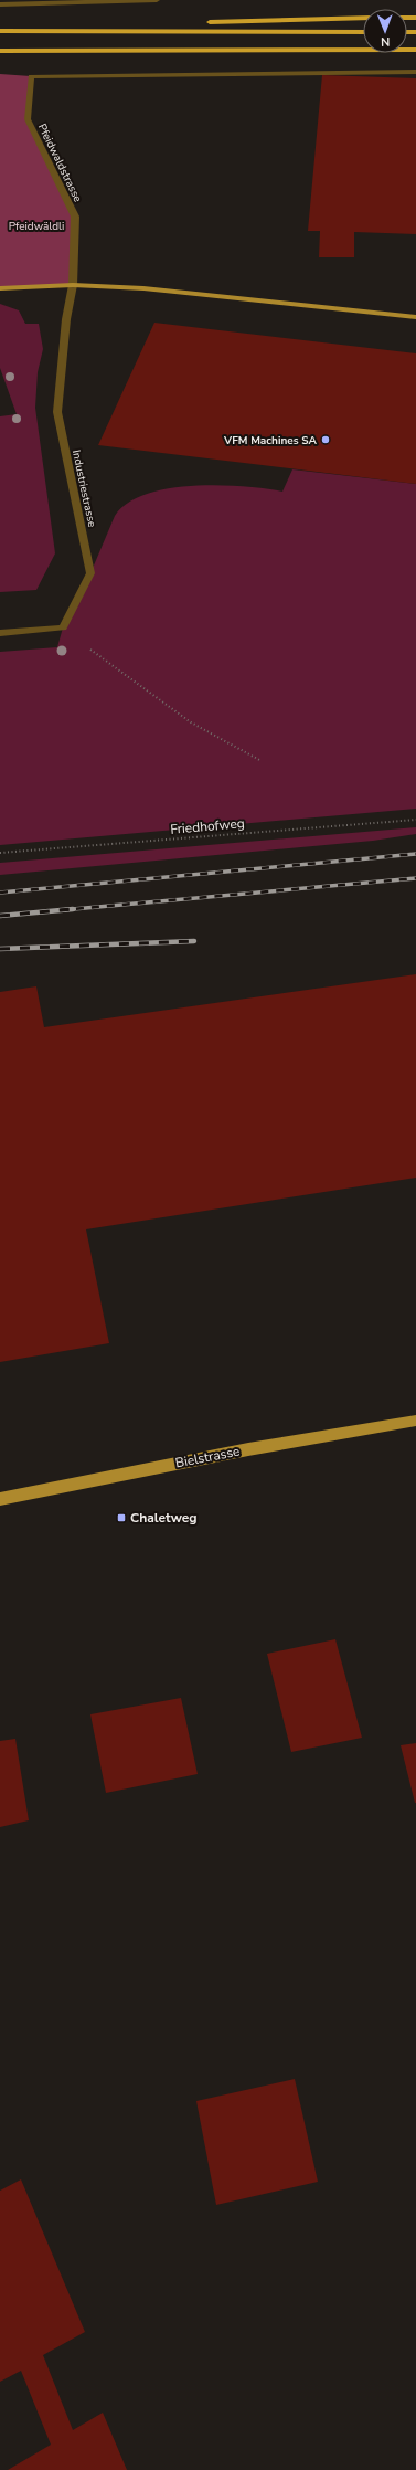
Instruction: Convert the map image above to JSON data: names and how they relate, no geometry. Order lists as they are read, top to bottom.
{
  "streets": {
    "main road": ["Bielstrasse"],
    "street": ["Pfeidwaldstrasse", "Industriestrasse"],
    "path": ["Friedhofweg"]
  },
  "crossings": [
    ["Pfeidwaldstrasse", "Industriestrasse"]
  ],
  "parks": ["Pfeidwäldli"],
  "places": {
    "other": ["VFM Machines SA"],
    "transit": ["Chaletweg"]
  },
  "north": "bottom"
}
